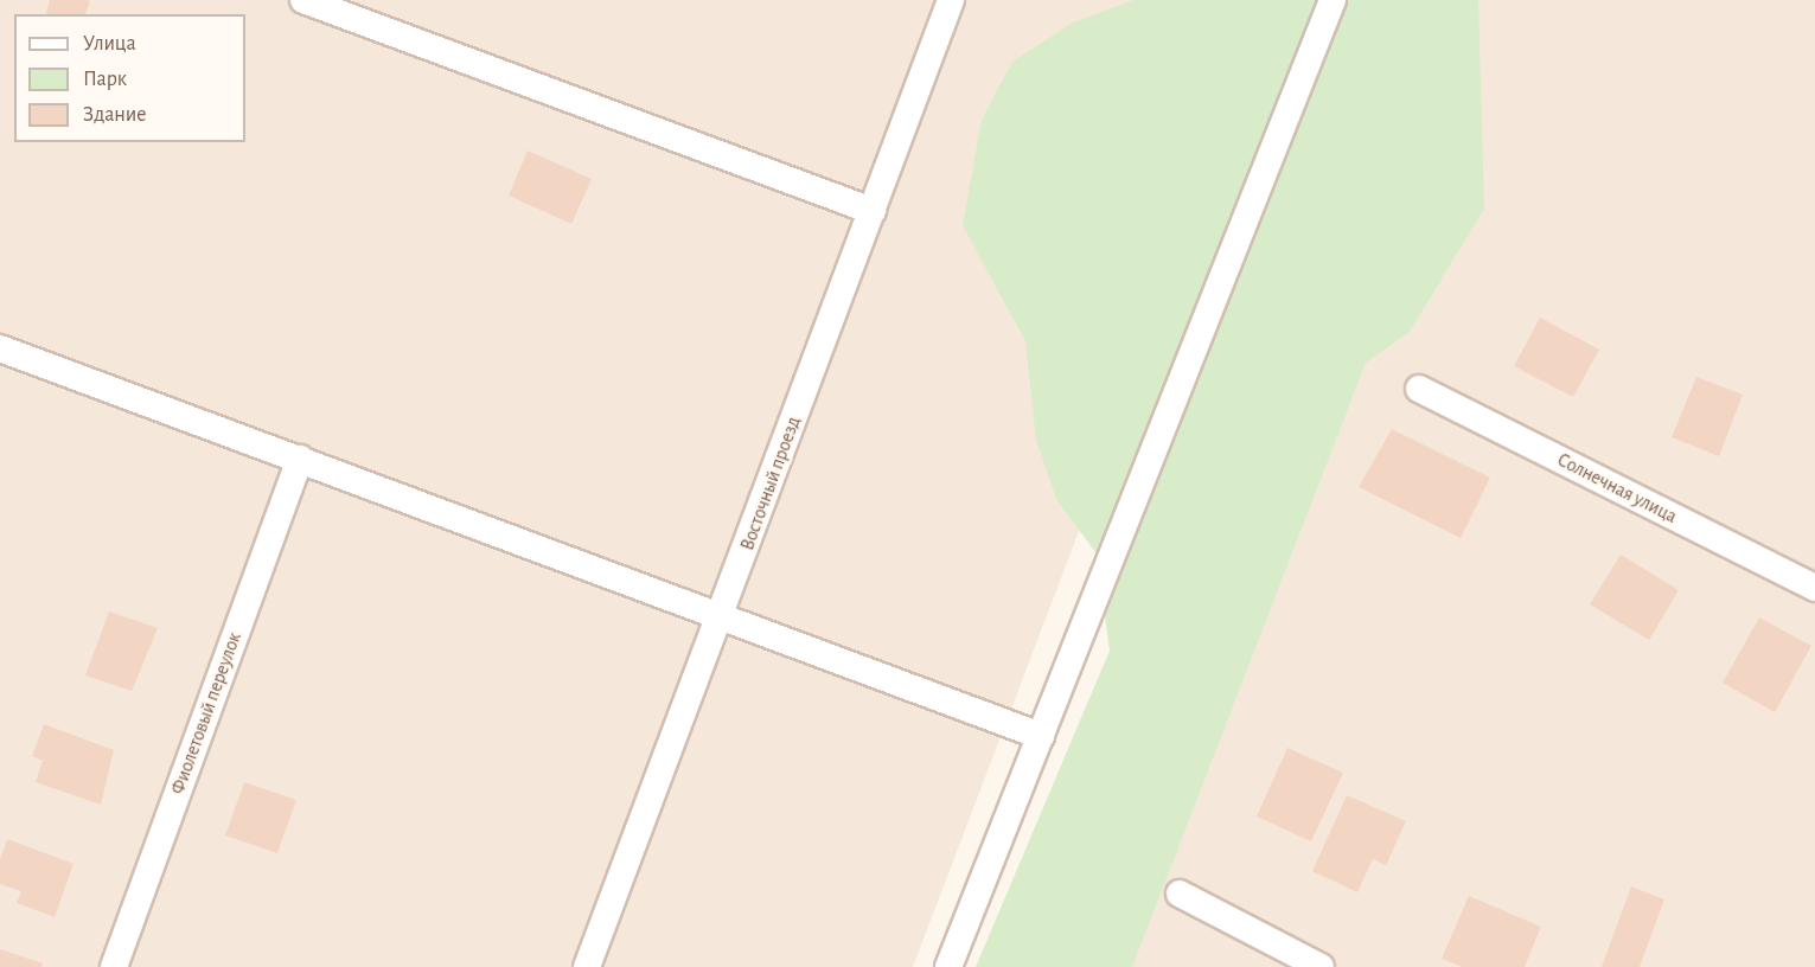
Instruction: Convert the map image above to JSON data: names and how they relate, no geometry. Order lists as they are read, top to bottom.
{
  "streets": {
    "street": ["Восточный проезд", "Солнечная улица", "Фиолетовый переулок"]
  },
  "legend": ["Улица", "Парк", "Здание"]
}
